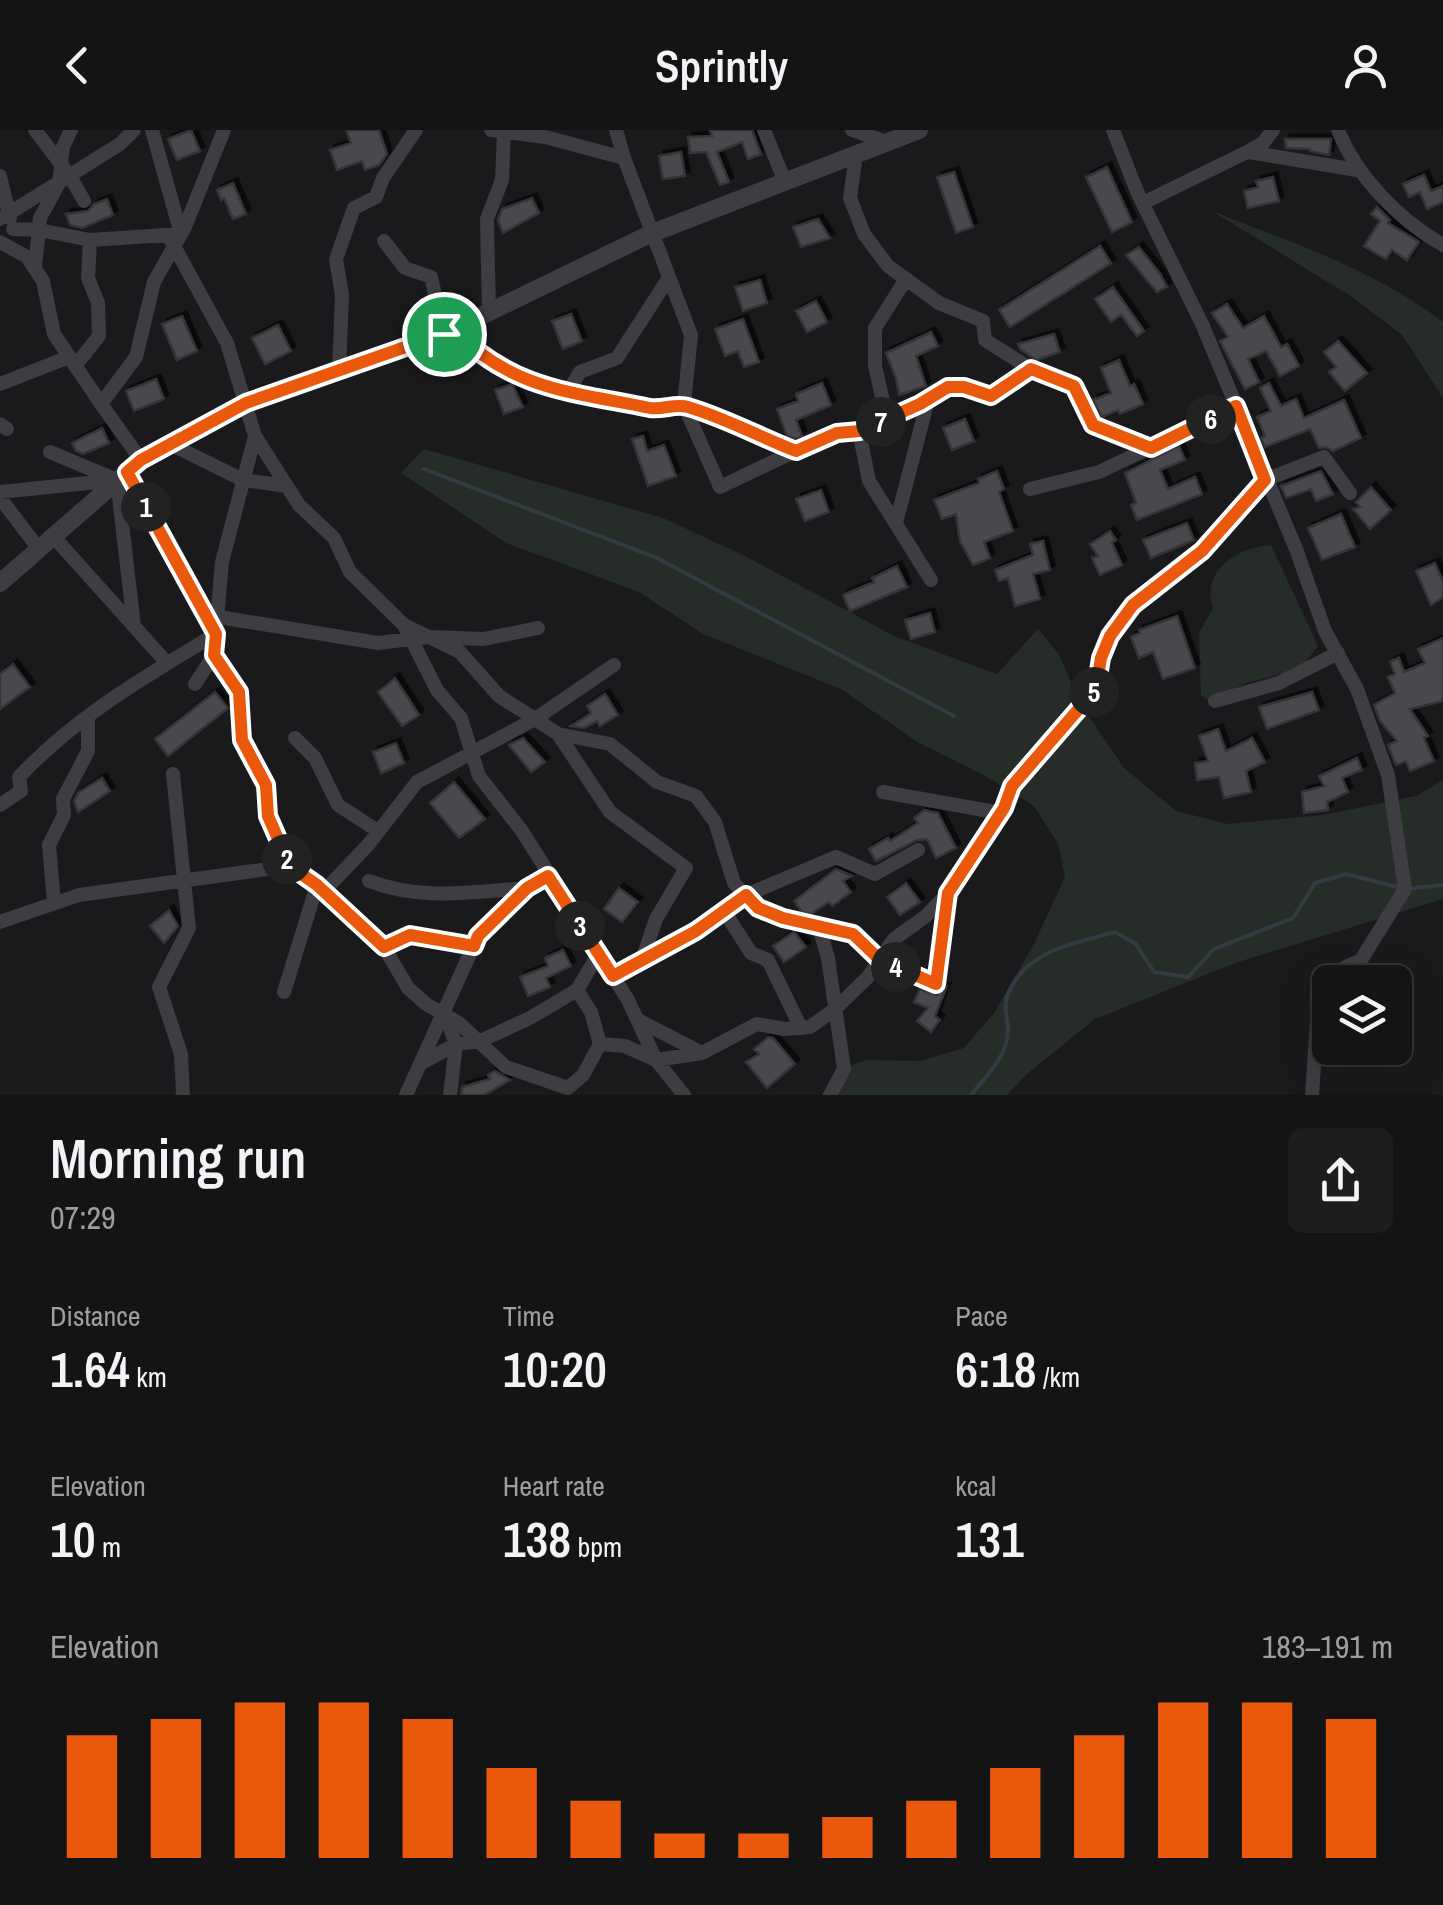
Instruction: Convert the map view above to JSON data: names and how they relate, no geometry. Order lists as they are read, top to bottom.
{
  "page": {
    "header": "Sprintly",
    "pins": [
      "6",
      "7",
      "1",
      "5",
      "2",
      "3",
      "4"
    ],
    "heading": ["Morning run", "07:29"],
    "stats": [
      ["Distance", "1.64 km"],
      ["Time", "10:20"],
      ["Pace", "6:18 /km"],
      ["Elevation", "10 m"],
      ["Heart rate", "138 bpm"],
      ["kcal", "131"]
    ],
    "chart": ["Elevation", "183–191 m"]
  }
}
